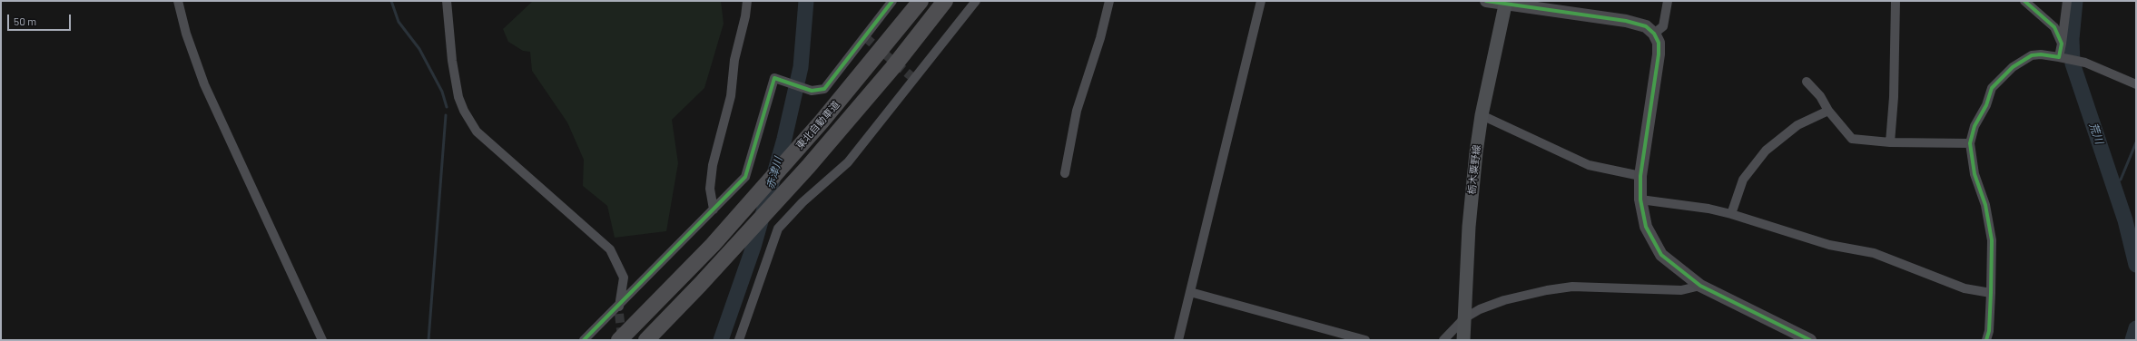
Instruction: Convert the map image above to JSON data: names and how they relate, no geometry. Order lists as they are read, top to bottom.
{
  "streets": {
    "highway": ["東北自動車道"],
    "main road": ["栃木粟野線"]
  },
  "water": ["荒川", "赤津川"],
  "scale_bar": "50 m"
}
